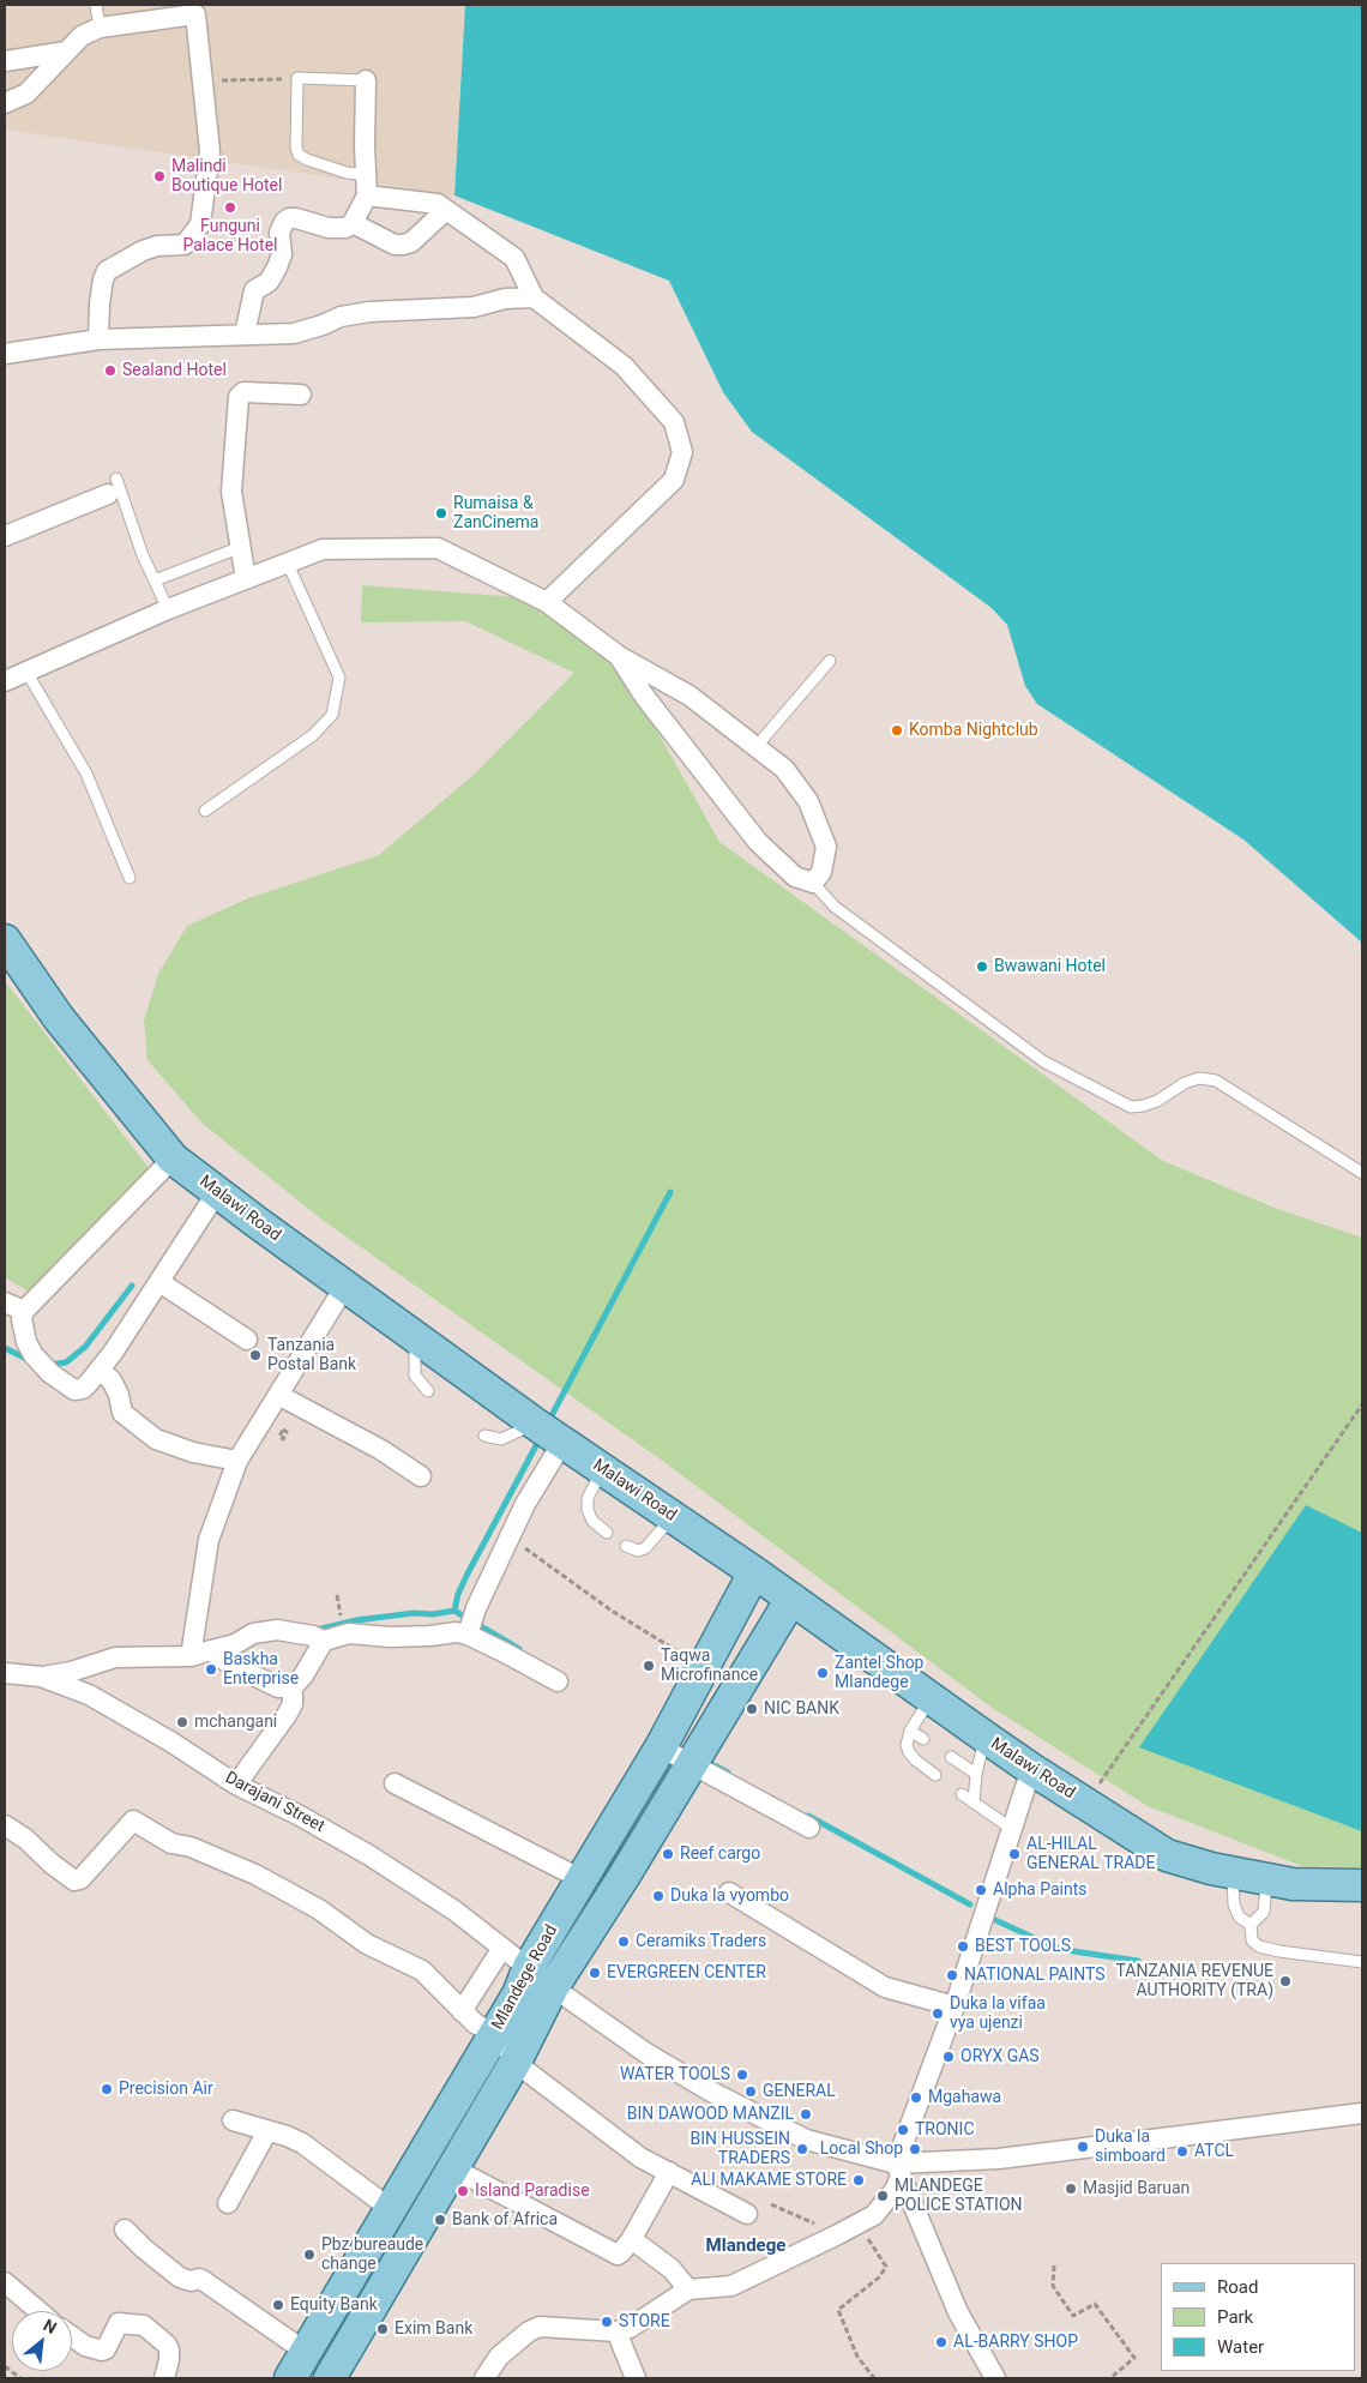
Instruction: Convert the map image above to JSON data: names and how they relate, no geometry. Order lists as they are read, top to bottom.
{
  "streets": {
    "main road": ["Malawi Road", "Mlandege Road"],
    "street": ["Darajani Street"]
  },
  "crossings": [
    ["Malawi Road", "Mlandege Road"],
    ["Darajani Street", "Mlandege Road"]
  ],
  "districts": ["Mlandege"],
  "places": [
    "Malindi Boutique Hotel",
    "Funguni Palace Hotel",
    "Sealand Hotel",
    "Rumaisa & ZanCinema",
    "Komba Nightclub",
    "Bwawani Hotel",
    "Tanzania Postal Bank",
    "Taqwa Microfinance",
    "Baskha Enterprise",
    "Zantel Shop Mlandege",
    "NIC BANK",
    "mchangani",
    "Reef cargo",
    "AL-HILAL GENERAL TRADE",
    "Alpha Paints",
    "Duka la vyombo",
    "Ceramiks Traders",
    "BEST TOOLS",
    "EVERGREEN CENTER",
    "NATIONAL PAINTS",
    "TANZANIA REVENUE AUTHORITY (TRA)",
    "Duka la vifaa vya ujenzi",
    "ORYX GAS",
    "WATER TOOLS",
    "Precision Air",
    "GENERAL",
    "Mgahawa",
    "BIN DAWOOD MANZIL",
    "TRONIC",
    "Duka la simboard",
    "BIN HUSSEIN TRADERS",
    "Local Shop",
    "ATCL",
    "ALI MAKAME STORE",
    "Masjid Baruan",
    "Island Paradise",
    "MLANDEGE POLICE STATION",
    "Bank of Africa",
    "Pbz bureaude change",
    "Equity Bank",
    "STORE",
    "Exim Bank",
    "AL-BARRY SHOP"
  ],
  "legend": ["Road", "Park", "Water"],
  "north": "top right"
}
